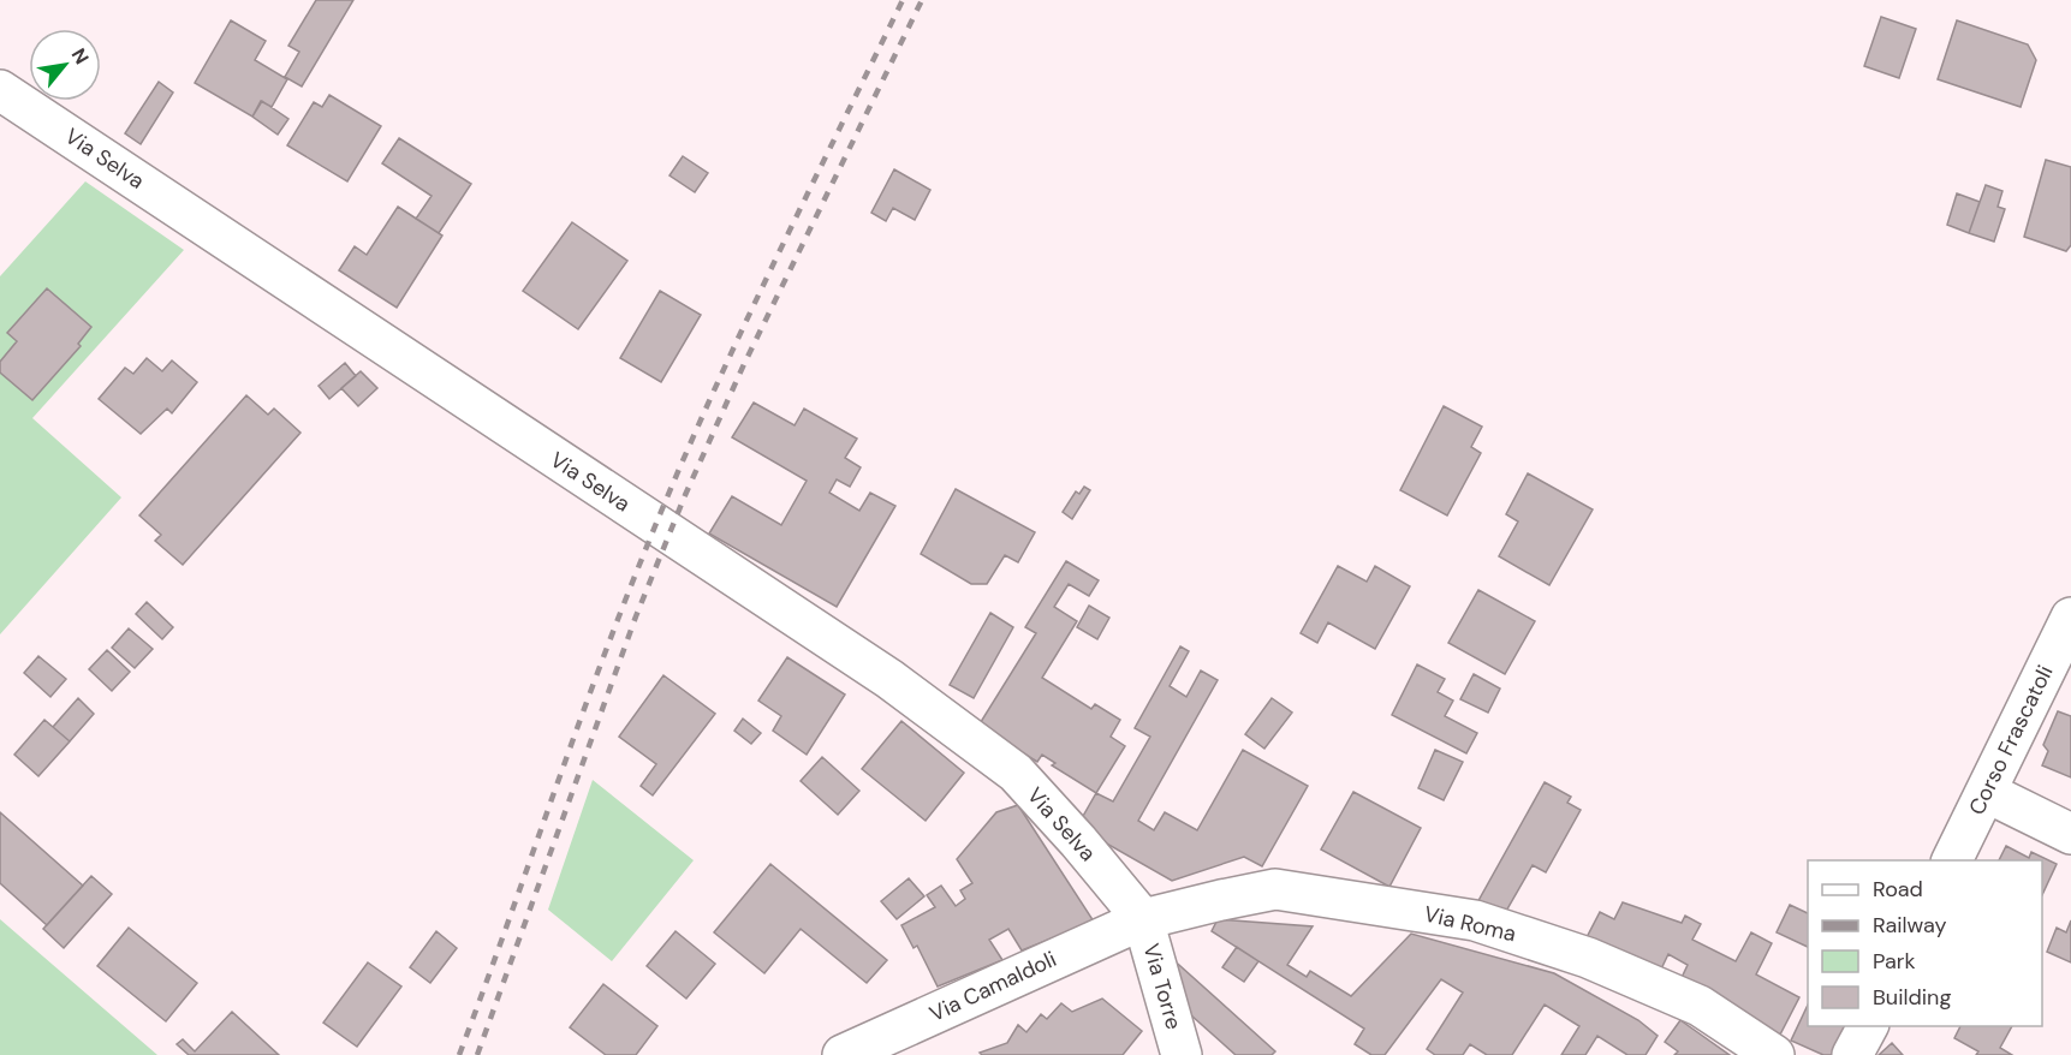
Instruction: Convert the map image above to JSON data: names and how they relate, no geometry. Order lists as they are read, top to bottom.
{
  "streets": {
    "street": [
      "Via Selva",
      "Corso Frascatoli",
      "Via Roma",
      "Via Camaldoli",
      "Via Torre"
    ]
  },
  "crossings": [
    ["Via Selva", "Via Roma"],
    ["Via Selva", "Via Camaldoli"],
    ["Via Selva", "Via Torre"],
    ["Via Roma", "Via Camaldoli"],
    ["Via Roma", "Via Torre"],
    ["Via Camaldoli", "Via Torre"]
  ],
  "legend": [
    "Road",
    "Railway",
    "Park",
    "Building"
  ],
  "north": "top right"
}
